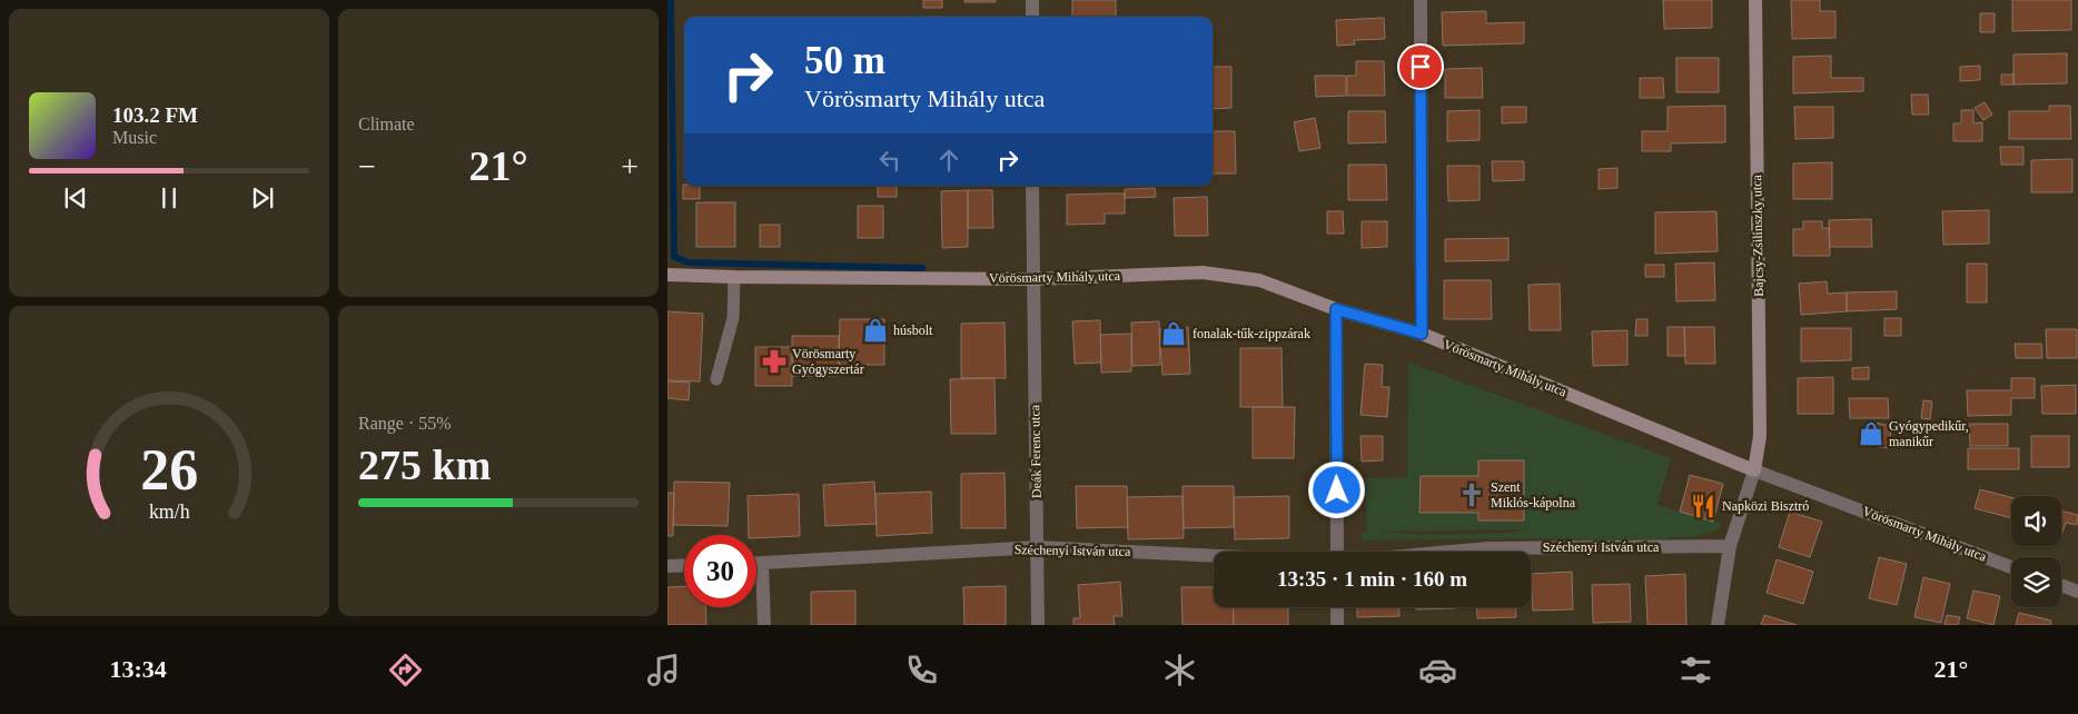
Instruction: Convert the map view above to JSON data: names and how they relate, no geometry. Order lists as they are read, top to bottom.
{
  "streets": {
    "street": [
      "Bajcsy-Zsilinszky utca",
      "Vörösmarty Mihály utca",
      "Deák Ferenc utca",
      "Széchenyi István utca"
    ]
  },
  "crossings": [
    ["Bajcsy-Zsilinszky utca", "Vörösmarty Mihály utca"],
    ["Vörösmarty Mihály utca", "Deák Ferenc utca"],
    ["Deák Ferenc utca", "Széchenyi István utca"]
  ],
  "places": {
    "shop": ["húsbolt", "fonalak-tűk-zippzárak", "Gyógypedikűr, manikűr"],
    "pharmacy": ["Vörösmarty Gyógyszertár"],
    "church": ["Szent Miklós-kápolna"],
    "restaurant": ["Napközi Bisztró"]
  },
  "page": {
    "tile": [
      "Climate",
      ["Range · 55%", "275 km"]
    ],
    "turn": ["50 m", "Vörösmarty Mihály utca"],
    "song": ["103.2 FM", "Music"],
    "heat": ["−", "21°", "+"],
    "limit": "30",
    "trip": "13:35 · 1 min · 160 m",
    "tabs": ["13:34", "21°"],
    "gauge": ["26", "km/h"]
  }
}
